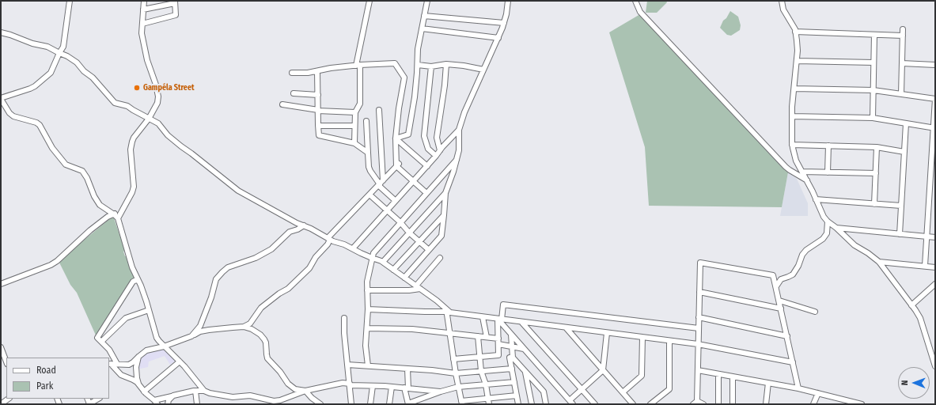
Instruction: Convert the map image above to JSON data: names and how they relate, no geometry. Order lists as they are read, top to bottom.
{
  "places": ["Gampéla Street"],
  "legend": ["Road", "Park"],
  "north": "left"
}
